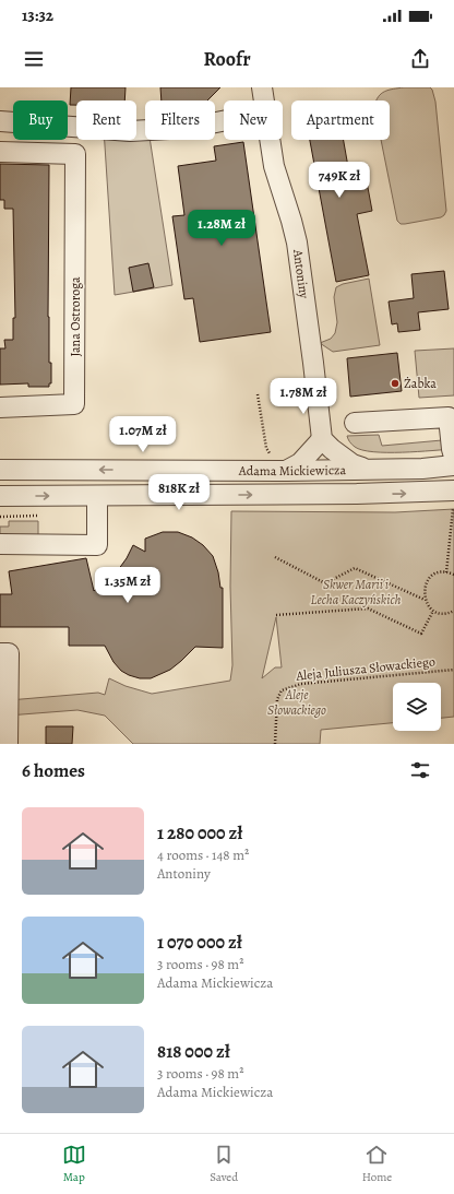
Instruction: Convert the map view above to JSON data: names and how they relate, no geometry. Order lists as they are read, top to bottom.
{
  "streets": {
    "street": ["Antoniny", "Jana Ostroroga", "Adama Mickiewicza"],
    "path": ["Aleja Juliusza Słowackiego"]
  },
  "parks": ["Skwer Marii i Lecha Kaczyńskich", "Aleje Słowackiego"],
  "places": ["Żabka"],
  "page": {
    "status": "13:32",
    "header": "Roofr",
    "chip": [
      "Buy",
      "Rent",
      "Filters",
      "New",
      "Apartment"
    ],
    "price": [
      "749K zł",
      "1.28M zł",
      "1.78M zł",
      "1.07M zł",
      "818K zł",
      "1.35M zł"
    ],
    "heading": "6 homes",
    "list": [
      {
        "name": "1 280 000 zł",
        "note": "4 rooms · 148 m² · Antoniny"
      },
      {
        "name": "1 070 000 zł",
        "note": "3 rooms · 98 m² · Adama Mickiewicza"
      },
      {
        "name": "818 000 zł",
        "note": "3 rooms · 98 m² · Adama Mickiewicza"
      }
    ],
    "tabs": ["Map", "Saved", "Home"]
  }
}
